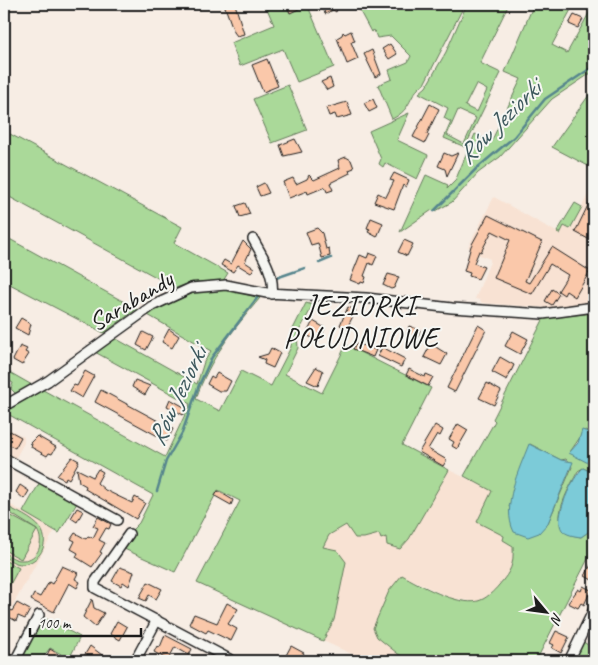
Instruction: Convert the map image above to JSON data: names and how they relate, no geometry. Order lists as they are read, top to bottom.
{
  "streets": {
    "street": ["Sarabandy"]
  },
  "districts": ["JEZIORKI POŁUDNIOWE"],
  "water": ["Rów Jeziorki"],
  "scale_bar": "100 m",
  "north": "bottom right"
}
